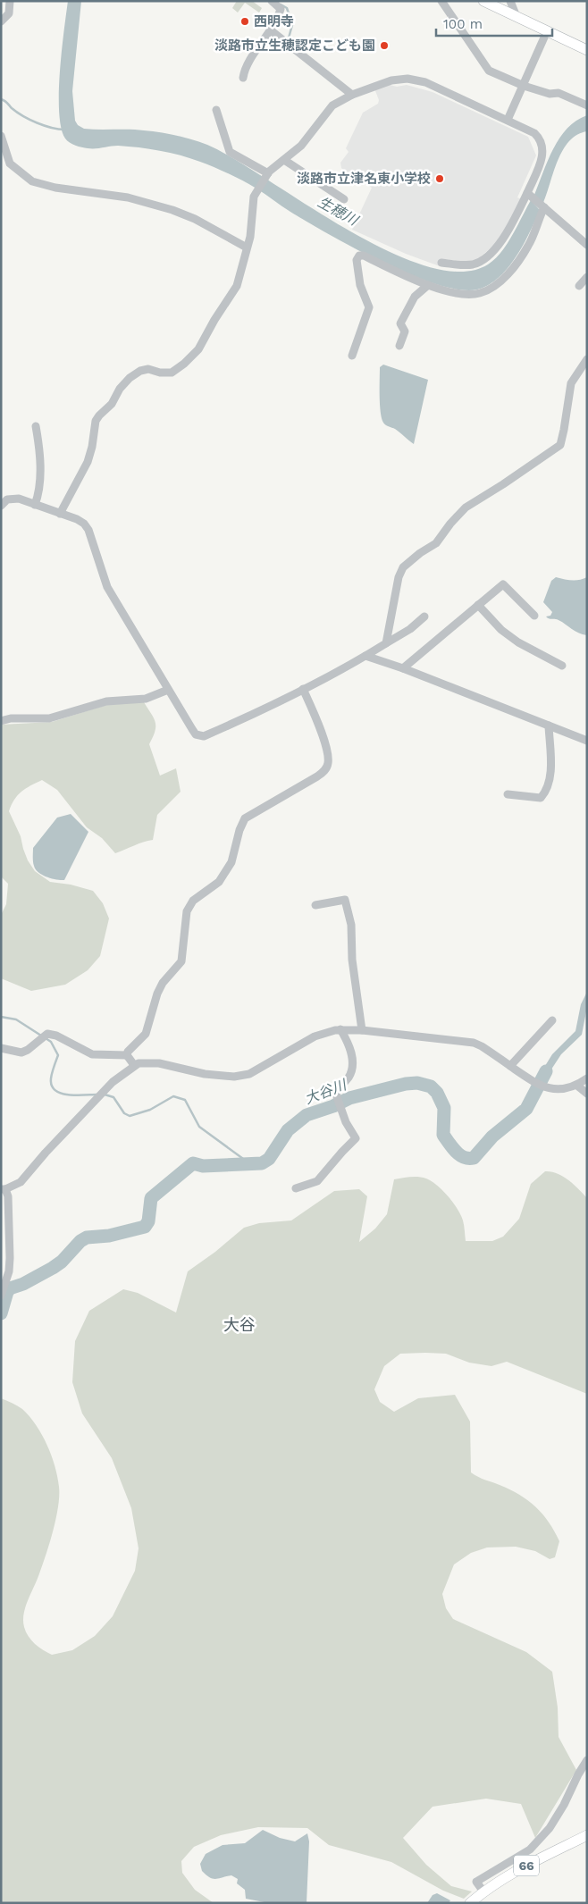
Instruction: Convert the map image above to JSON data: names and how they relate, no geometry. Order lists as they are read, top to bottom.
{
  "streets": {
    "main road": ["66"]
  },
  "districts": ["大谷"],
  "water": ["生穂川", "大谷川"],
  "places": ["西明寺", "淡路市立生穂認定こども園", "淡路市立津名東小学校"],
  "scale_bar": "100 m"
}
